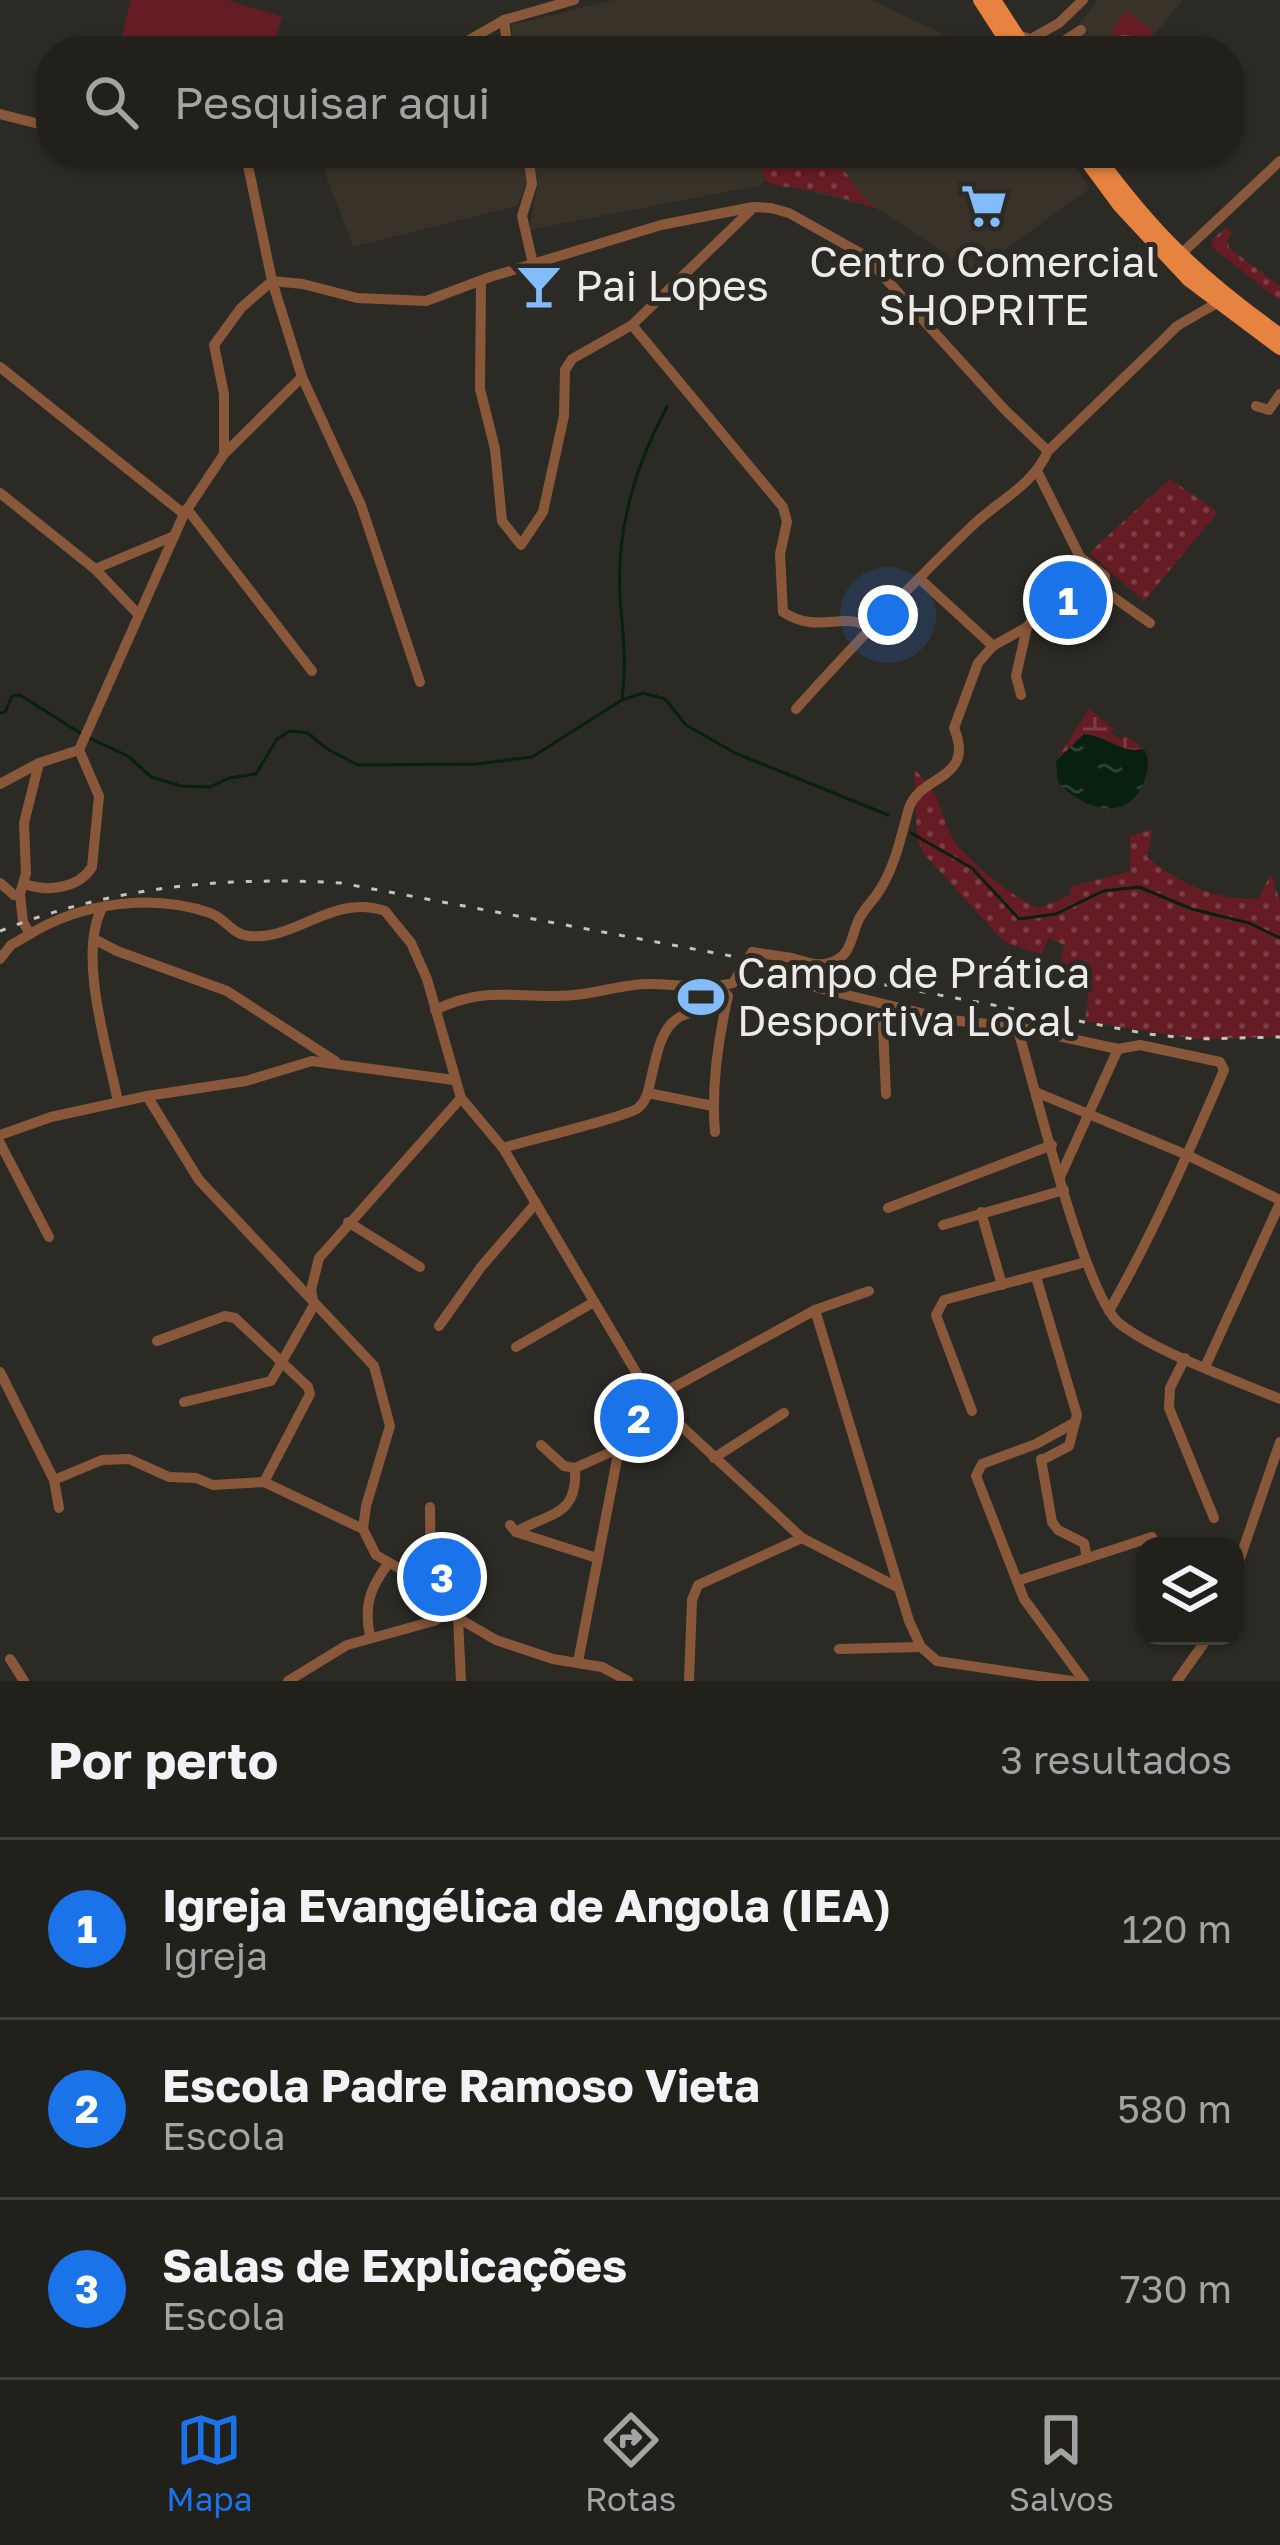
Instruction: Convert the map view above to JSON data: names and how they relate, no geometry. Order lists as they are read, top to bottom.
{
  "places": {
    "supermarket": ["Centro Comercial SHOPRITE"],
    "bar": ["Pai Lopes"],
    "sports": ["Campo de Prática Desportiva Local"]
  },
  "page": {
    "search": "Pesquisar aqui",
    "pins": ["1", "2", "3"],
    "heading": ["Por perto", "3 resultados"],
    "list": [
      {
        "mark": "1",
        "name": "Igreja Evangélica de Angola (IEA)",
        "note": "Igreja",
        "value": "120 m"
      },
      {
        "mark": "2",
        "name": "Escola Padre Ramoso Vieta",
        "note": "Escola",
        "value": "580 m"
      },
      {
        "mark": "3",
        "name": "Salas de Explicações",
        "note": "Escola",
        "value": "730 m"
      }
    ],
    "nav": ["Mapa", "Rotas", "Salvos"]
  }
}
